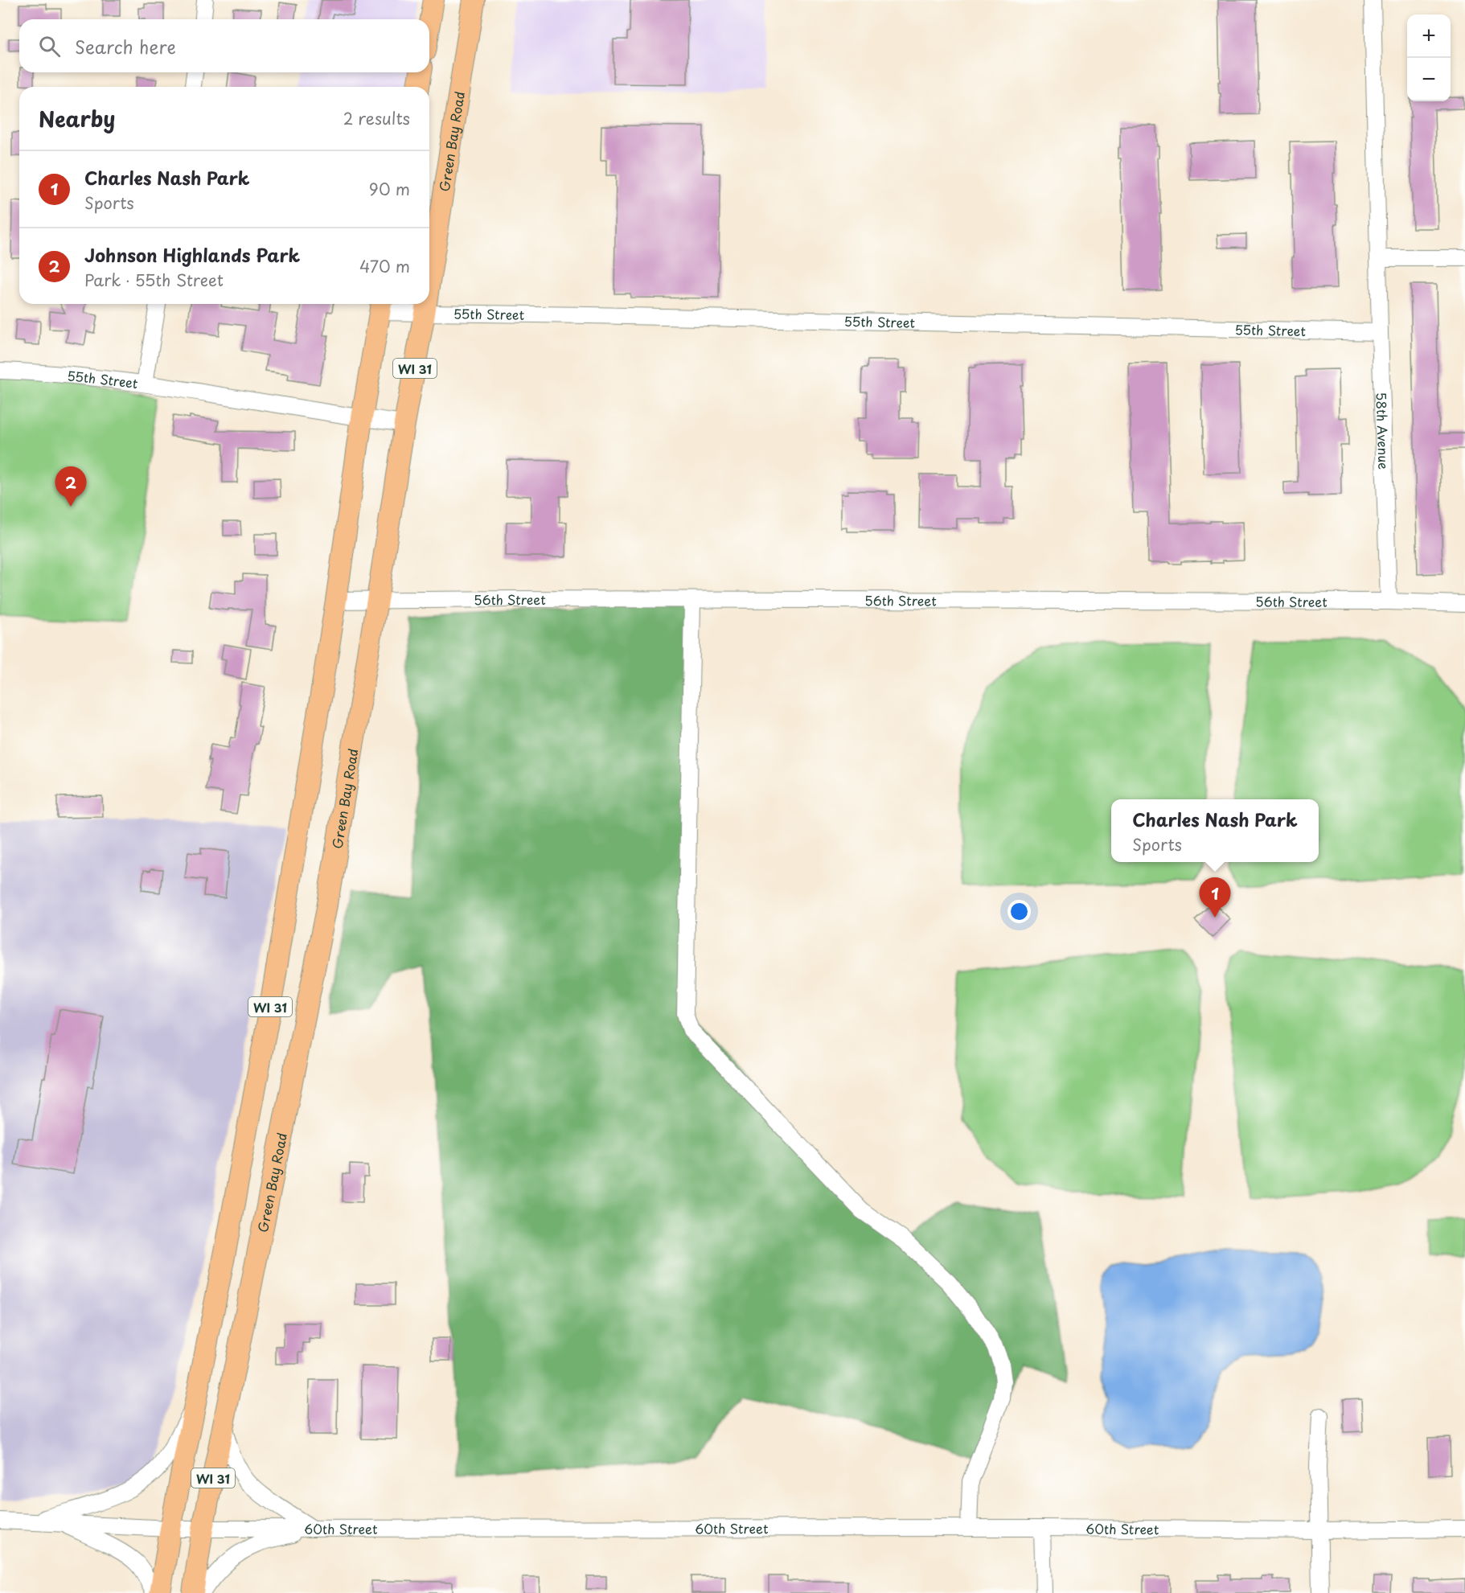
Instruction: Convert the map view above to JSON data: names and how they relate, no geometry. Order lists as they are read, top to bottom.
{
  "streets": {
    "main road": ["Green Bay Road", "WI 31"],
    "street": [
      "55th Street",
      "58th Avenue",
      "56th Street",
      "60th Street"
    ]
  },
  "crossings": [
    ["Green Bay Road", "55th Street"],
    ["Green Bay Road", "56th Street"],
    ["Green Bay Road", "60th Street"],
    ["55th Street", "WI 31"],
    ["55th Street", "58th Avenue"],
    ["WI 31", "56th Street"],
    ["WI 31", "60th Street"],
    ["58th Avenue", "56th Street"]
  ],
  "page": {
    "map_buttons": ["+", "−"],
    "search": "Search here",
    "heading": ["Nearby", "2 results"],
    "list": [
      {
        "mark": "1",
        "name": "Charles Nash Park",
        "note": "Sports",
        "value": "90 m"
      },
      {
        "mark": "2",
        "name": "Johnson Highlands Park",
        "note": "Park · 55th Street",
        "value": "470 m"
      }
    ],
    "pins": ["2", "1"],
    "popup": ["Charles Nash Park", "Sports"]
  }
}
